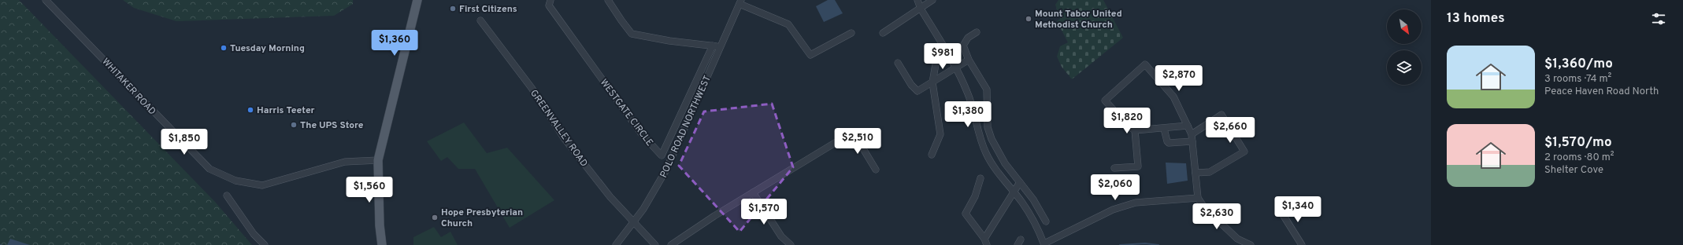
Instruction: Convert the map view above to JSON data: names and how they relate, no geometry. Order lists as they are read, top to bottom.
{
  "streets": {
    "street": [
      "WHITAKER ROAD",
      "WESTGATE CIRCLE",
      "POLO ROAD NORTHWEST",
      "GREENVALLEY ROAD"
    ]
  },
  "crossings": [
    ["POLO ROAD NORTHWEST", "GREENVALLEY ROAD"]
  ],
  "places": [
    "First Citizens",
    "Mount Tabor United Methodist Church",
    "Tuesday Morning",
    "Harris Teeter",
    "The UPS Store",
    "Hope Presbyterian Church"
  ],
  "north": "bottom right",
  "page": {
    "heading": "13 homes",
    "price": [
      "$1,360",
      "$981",
      "$2,870",
      "$1,380",
      "$1,820",
      "$2,660",
      "$2,510",
      "$1,850",
      "$2,060",
      "$1,560",
      "$1,340",
      "$1,570",
      "$2,630"
    ],
    "list": [
      {
        "name": "$1,360/mo",
        "note": "3 rooms · 74 m² · Peace Haven Road North"
      },
      {
        "name": "$1,570/mo",
        "note": "2 rooms · 80 m² · Shelter Cove"
      }
    ]
  }
}
